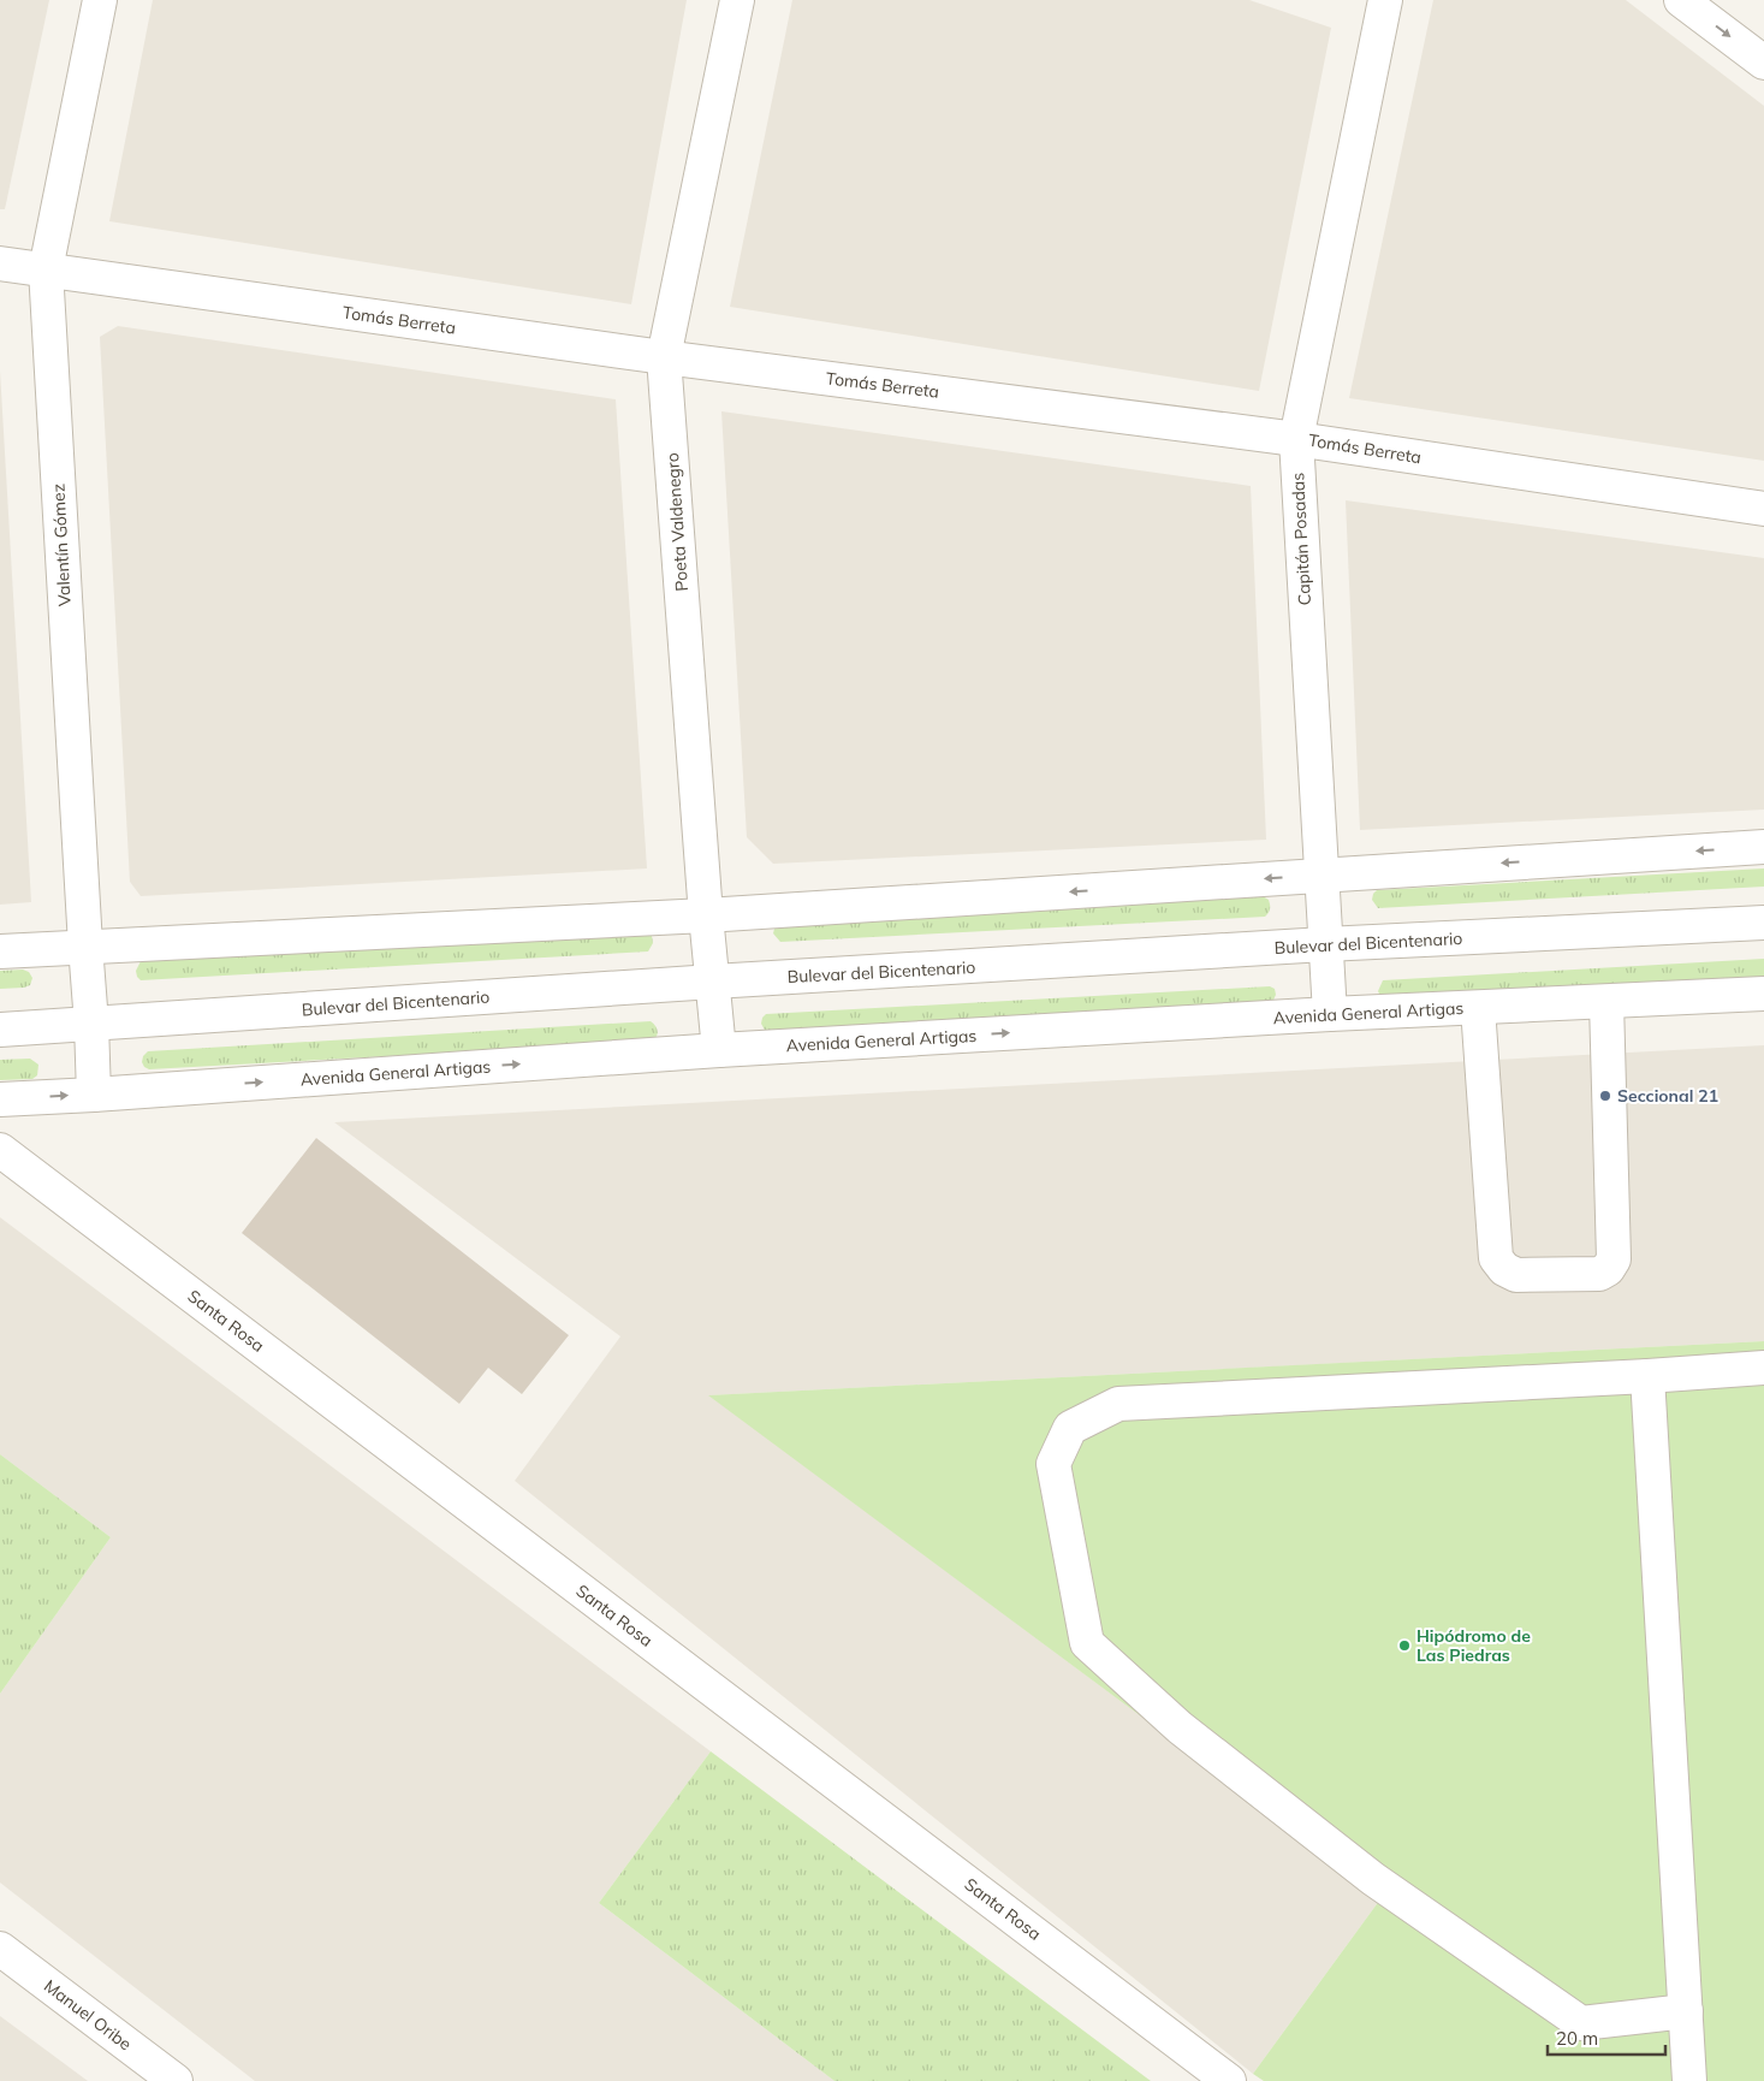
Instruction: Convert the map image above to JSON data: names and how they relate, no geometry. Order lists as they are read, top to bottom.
{
  "streets": {
    "street": [
      "Tomás Berreta",
      "Poeta Valdenegro",
      "Capitán Posadas",
      "Valentín Gómez",
      "Bulevar del Bicentenario",
      "Avenida General Artigas",
      "Santa Rosa",
      "Manuel Oribe"
    ]
  },
  "crossings": [
    ["Tomás Berreta", "Poeta Valdenegro"],
    ["Tomás Berreta", "Capitán Posadas"],
    ["Tomás Berreta", "Valentín Gómez"],
    ["Poeta Valdenegro", "Bulevar del Bicentenario"],
    ["Poeta Valdenegro", "Avenida General Artigas"],
    ["Capitán Posadas", "Bulevar del Bicentenario"],
    ["Capitán Posadas", "Avenida General Artigas"],
    ["Valentín Gómez", "Bulevar del Bicentenario"],
    ["Valentín Gómez", "Avenida General Artigas"]
  ],
  "places": ["Seccional 21", "Hipódromo de Las Piedras"],
  "scale_bar": "20 m"
}
